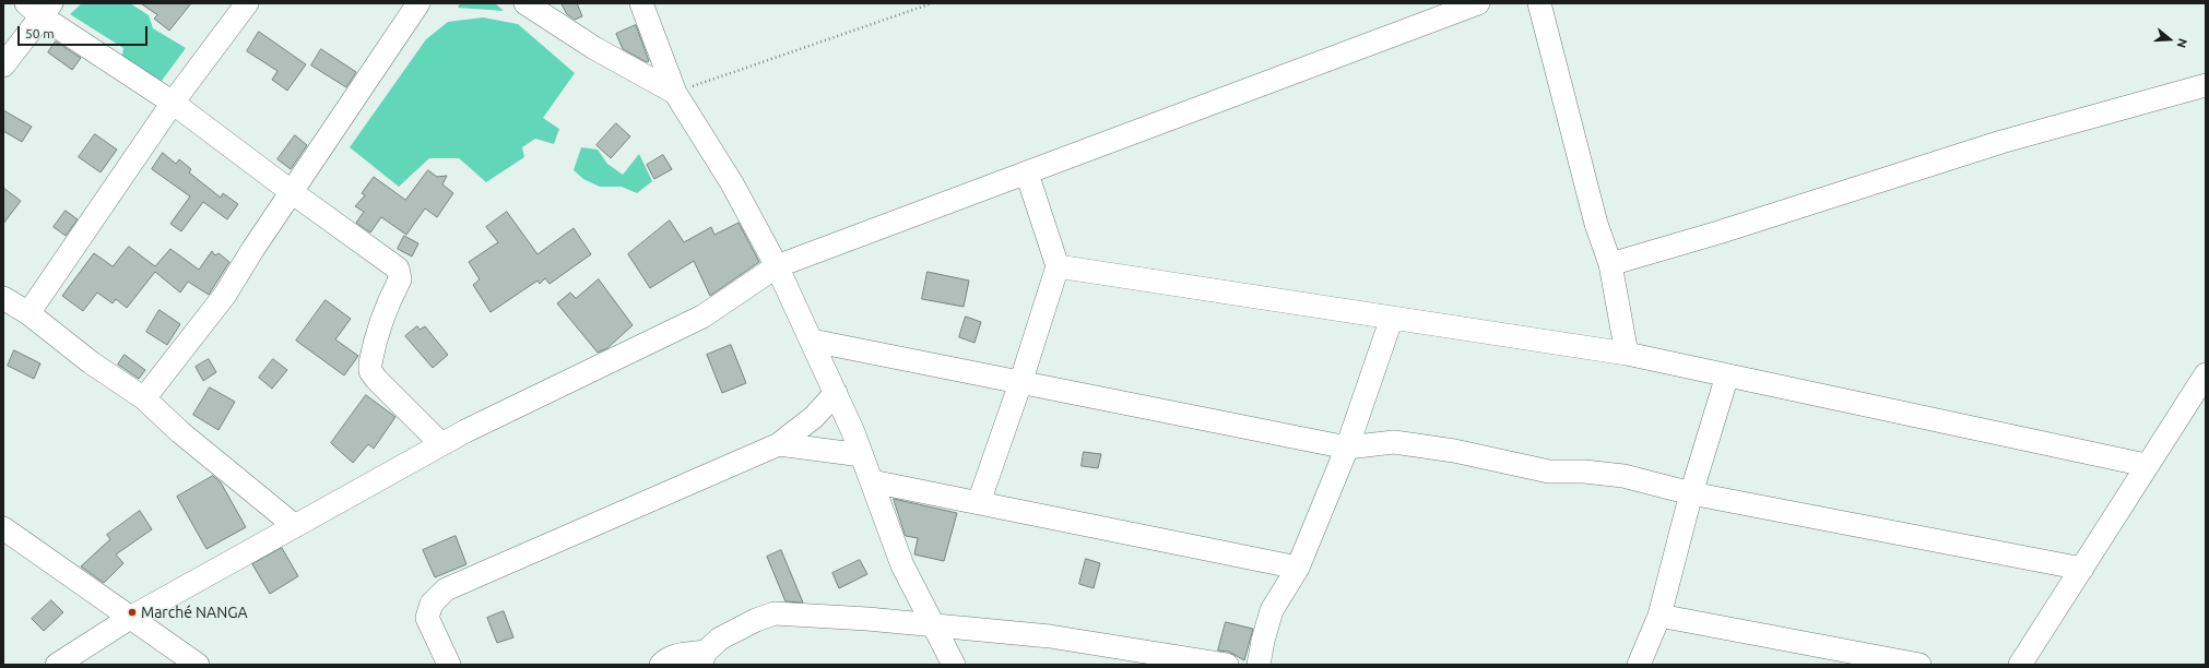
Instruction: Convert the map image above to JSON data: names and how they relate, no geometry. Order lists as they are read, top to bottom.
{
  "places": ["Marché NANGA"],
  "scale_bar": "50 m",
  "north": "right"
}
